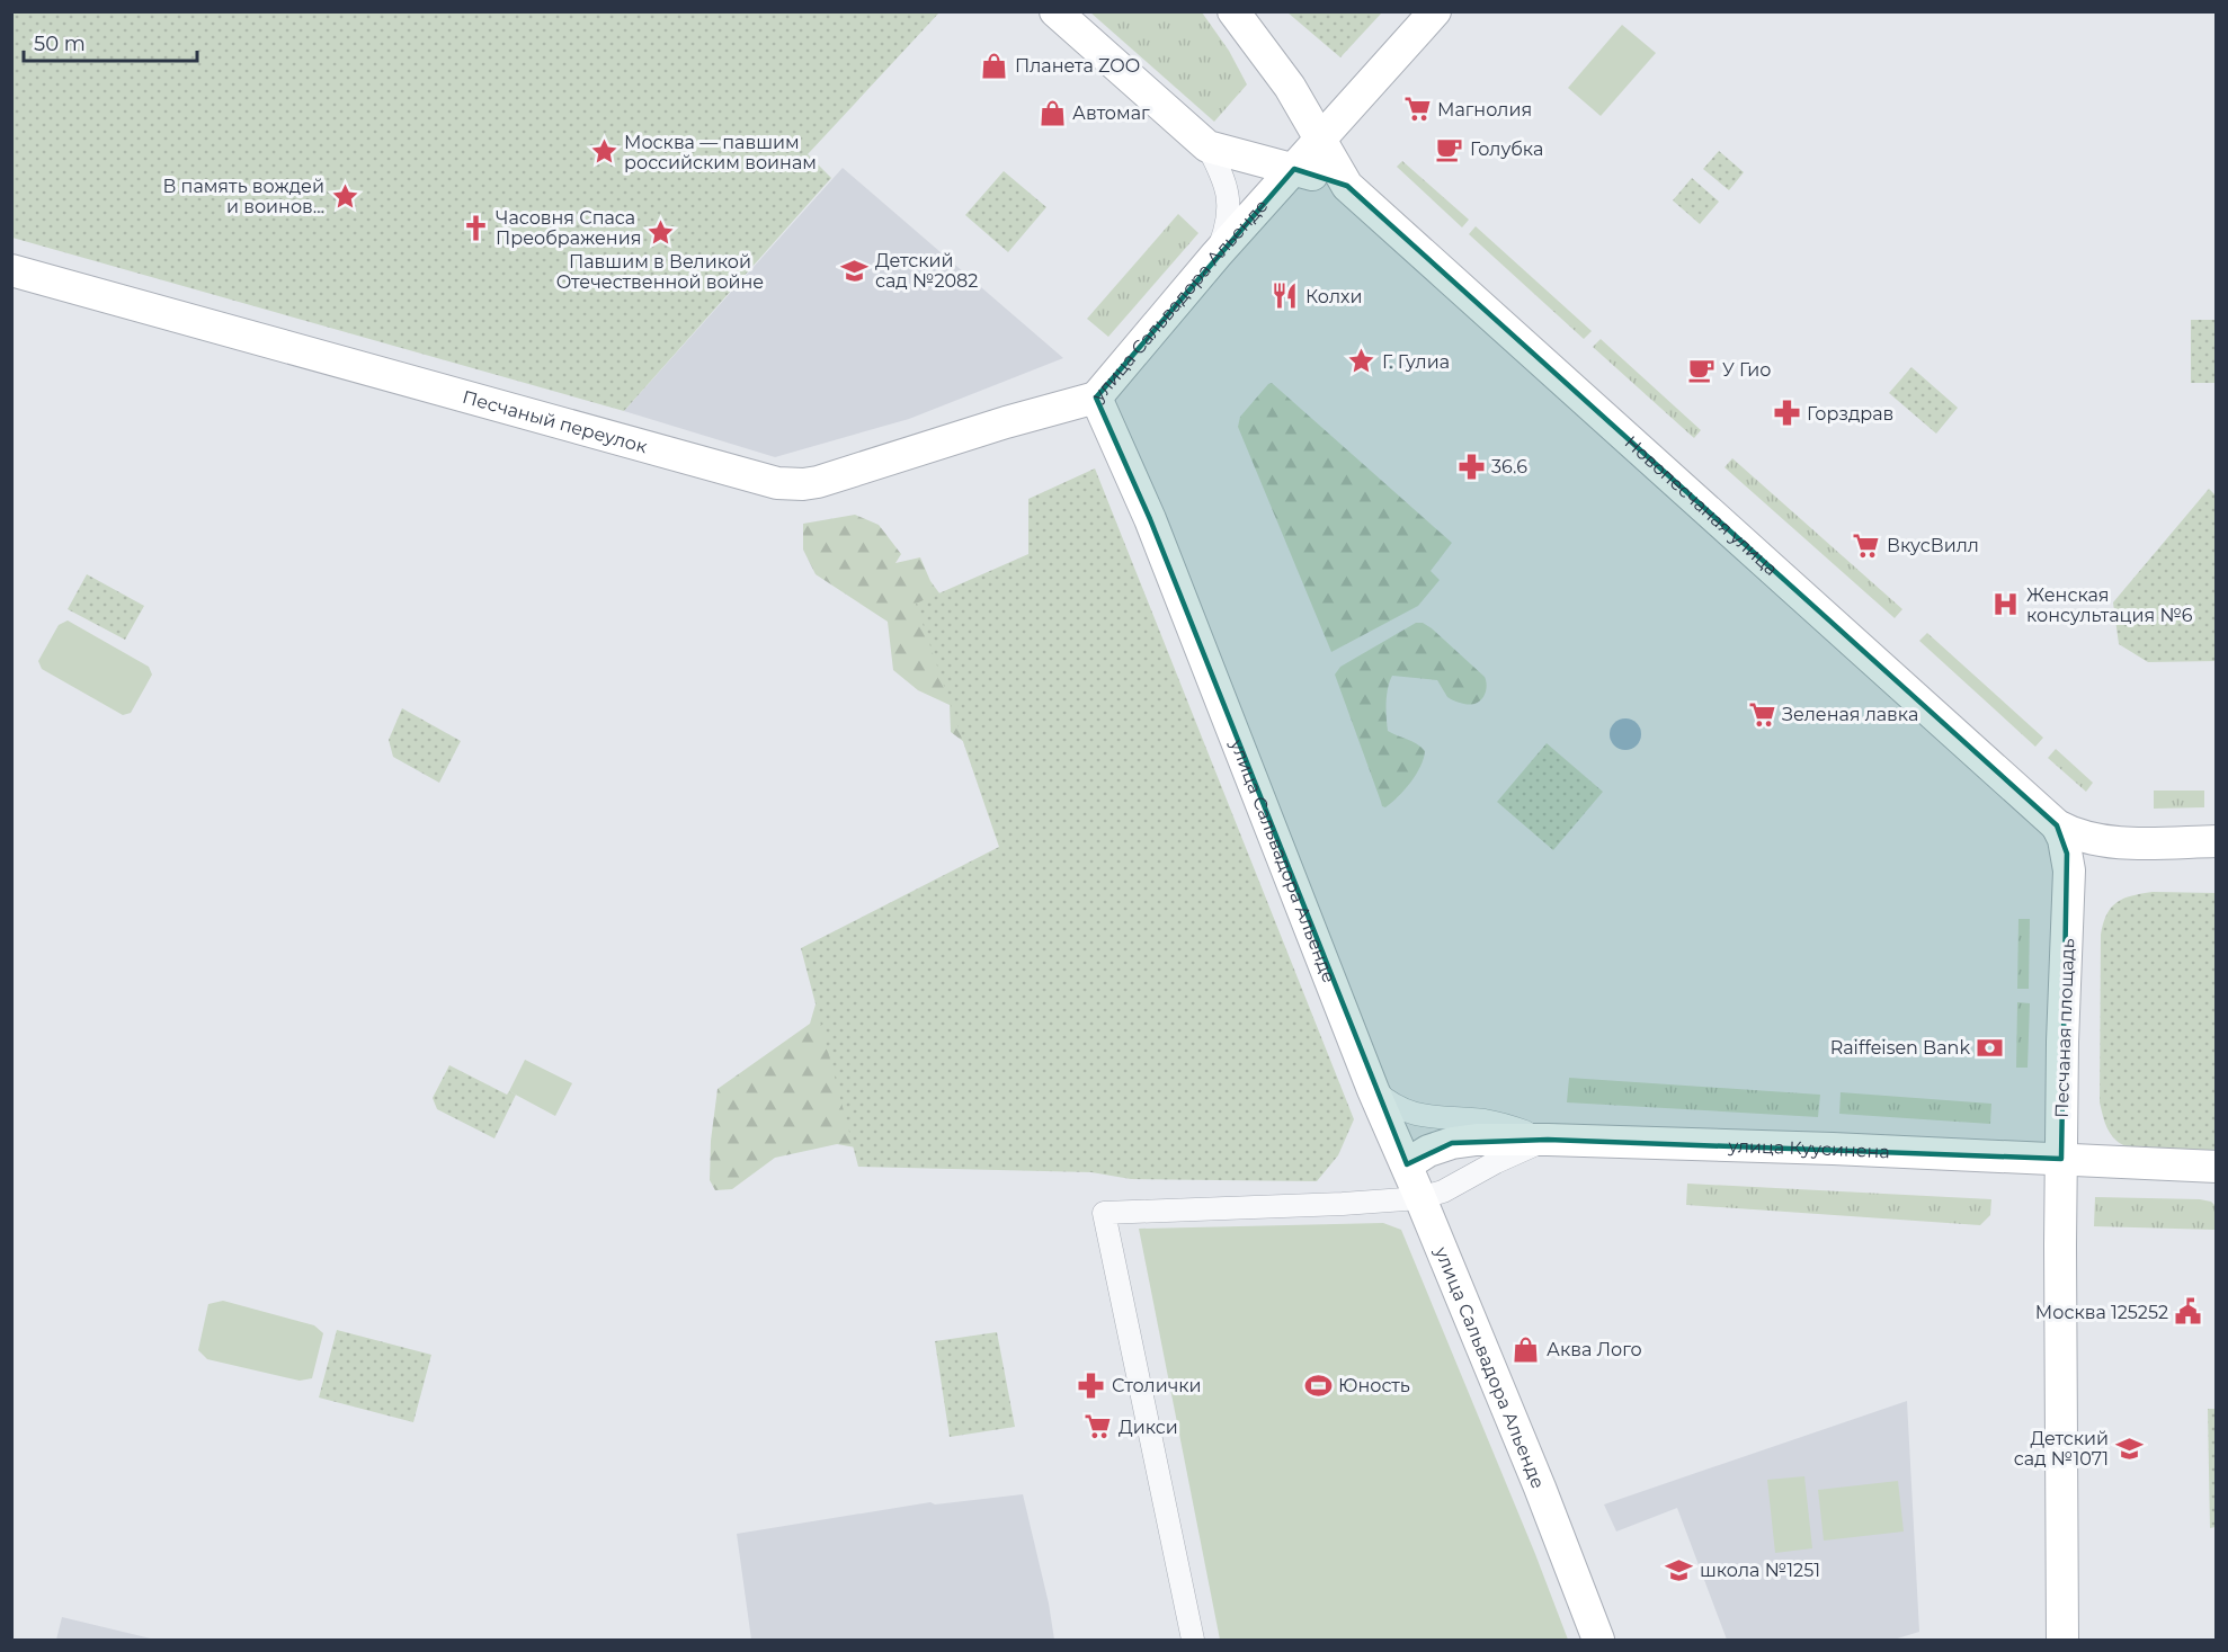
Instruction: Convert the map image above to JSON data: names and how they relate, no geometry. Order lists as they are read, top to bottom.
{
  "streets": {
    "street": [
      "улица Сальвадора Альенде",
      "Песчаный переулок",
      "Новопесчаная улица",
      "Песчаная площадь",
      "улица Куусинена"
    ]
  },
  "crossings": [
    ["улица Сальвадора Альенде", "Песчаный переулок"],
    ["улица Сальвадора Альенде", "Новопесчаная улица"],
    ["улица Сальвадора Альенде", "улица Куусинена"],
    ["Новопесчаная улица", "Песчаная площадь"],
    ["Песчаная площадь", "улица Куусинена"]
  ],
  "places": {
    "shop": ["Планета ZOO", "Автомаг", "Аква Лого"],
    "supermarket": [
      "Магнолия",
      "ВкусВилл",
      "Зеленая лавка",
      "Дикси"
    ],
    "cafe": ["Голубка", "У Гио"],
    "place": [
      "Москва — павшим российским воинам",
      "В память вождей и воинов...",
      "Павшим в Великой Отечественной войне",
      "Г. Гулиа"
    ],
    "church": ["Часовня Спаса Преображения"],
    "school or university": ["Детский сад №2082", "Детский сад №1071", "школа №1251"],
    "restaurant": ["Колхи"],
    "pharmacy": ["Горздрав", "36.6", "Столички"],
    "hospital": ["Женская консультация №6"],
    "bank": ["Raiffeisen Bank"],
    "public building": ["Москва 125252"],
    "sports": ["Юность"]
  },
  "scale_bar": "50 m"
}
